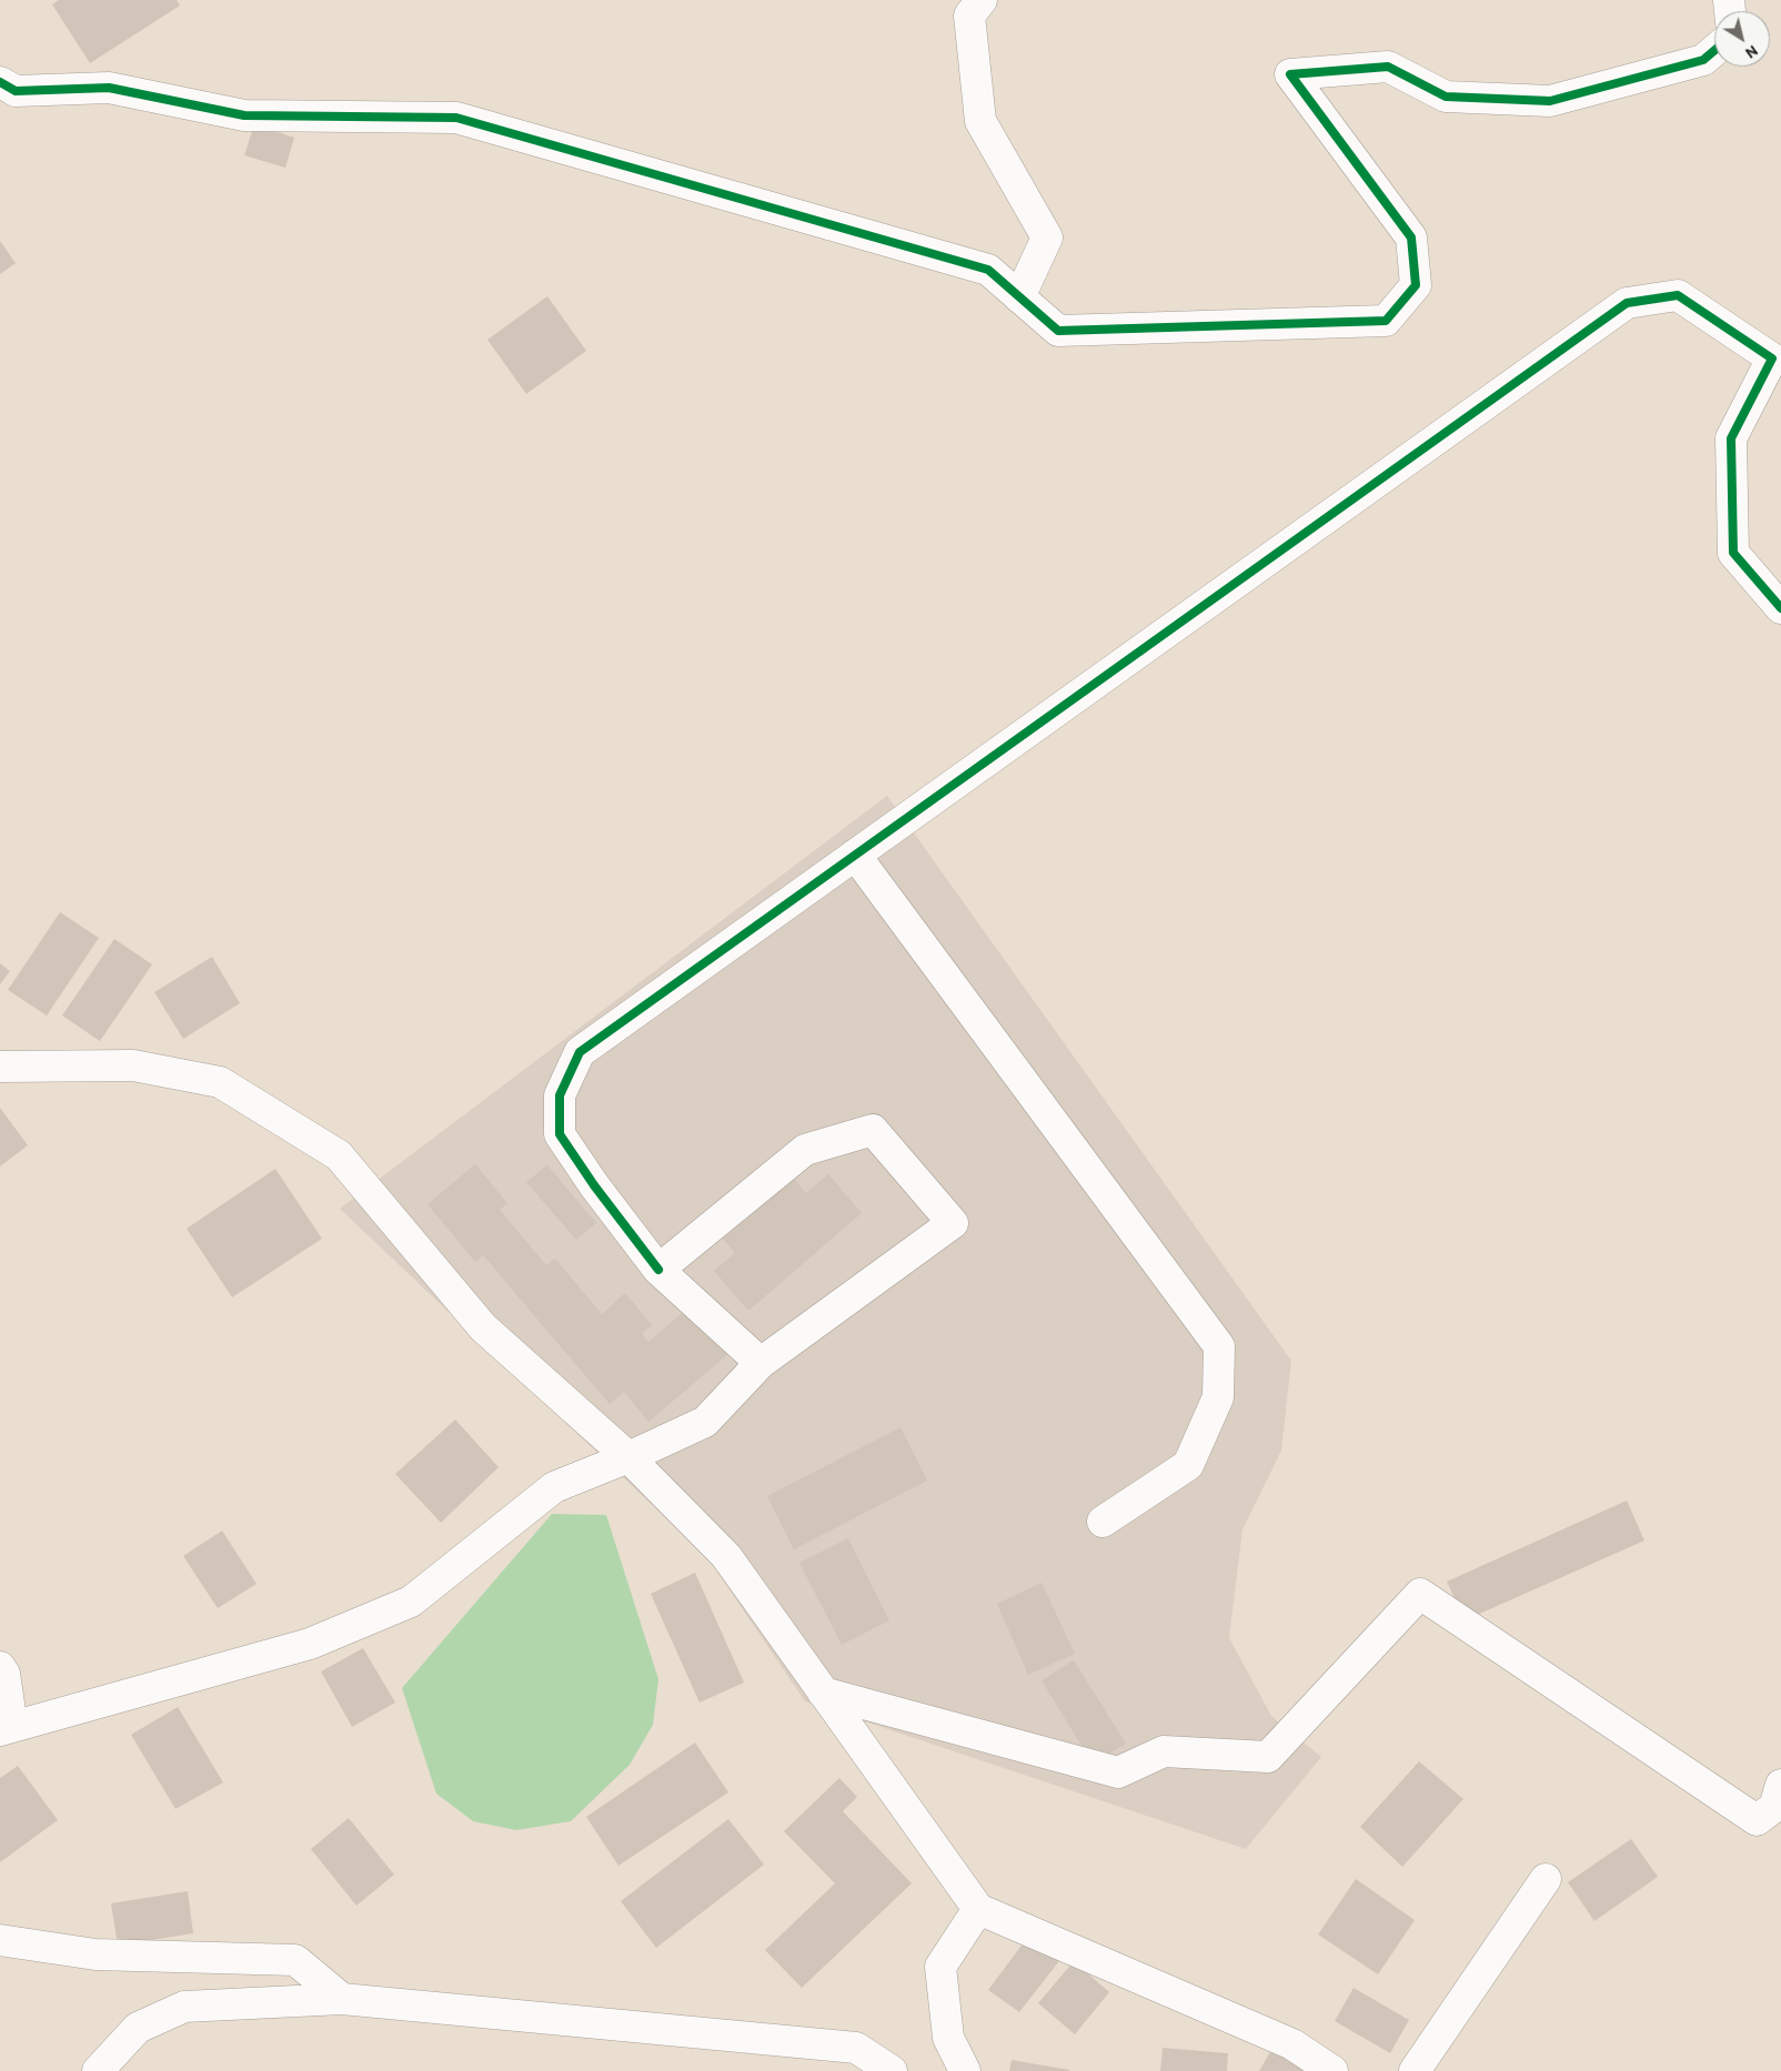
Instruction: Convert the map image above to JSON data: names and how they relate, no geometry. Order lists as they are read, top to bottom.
{
  "north": "bottom right"
}
